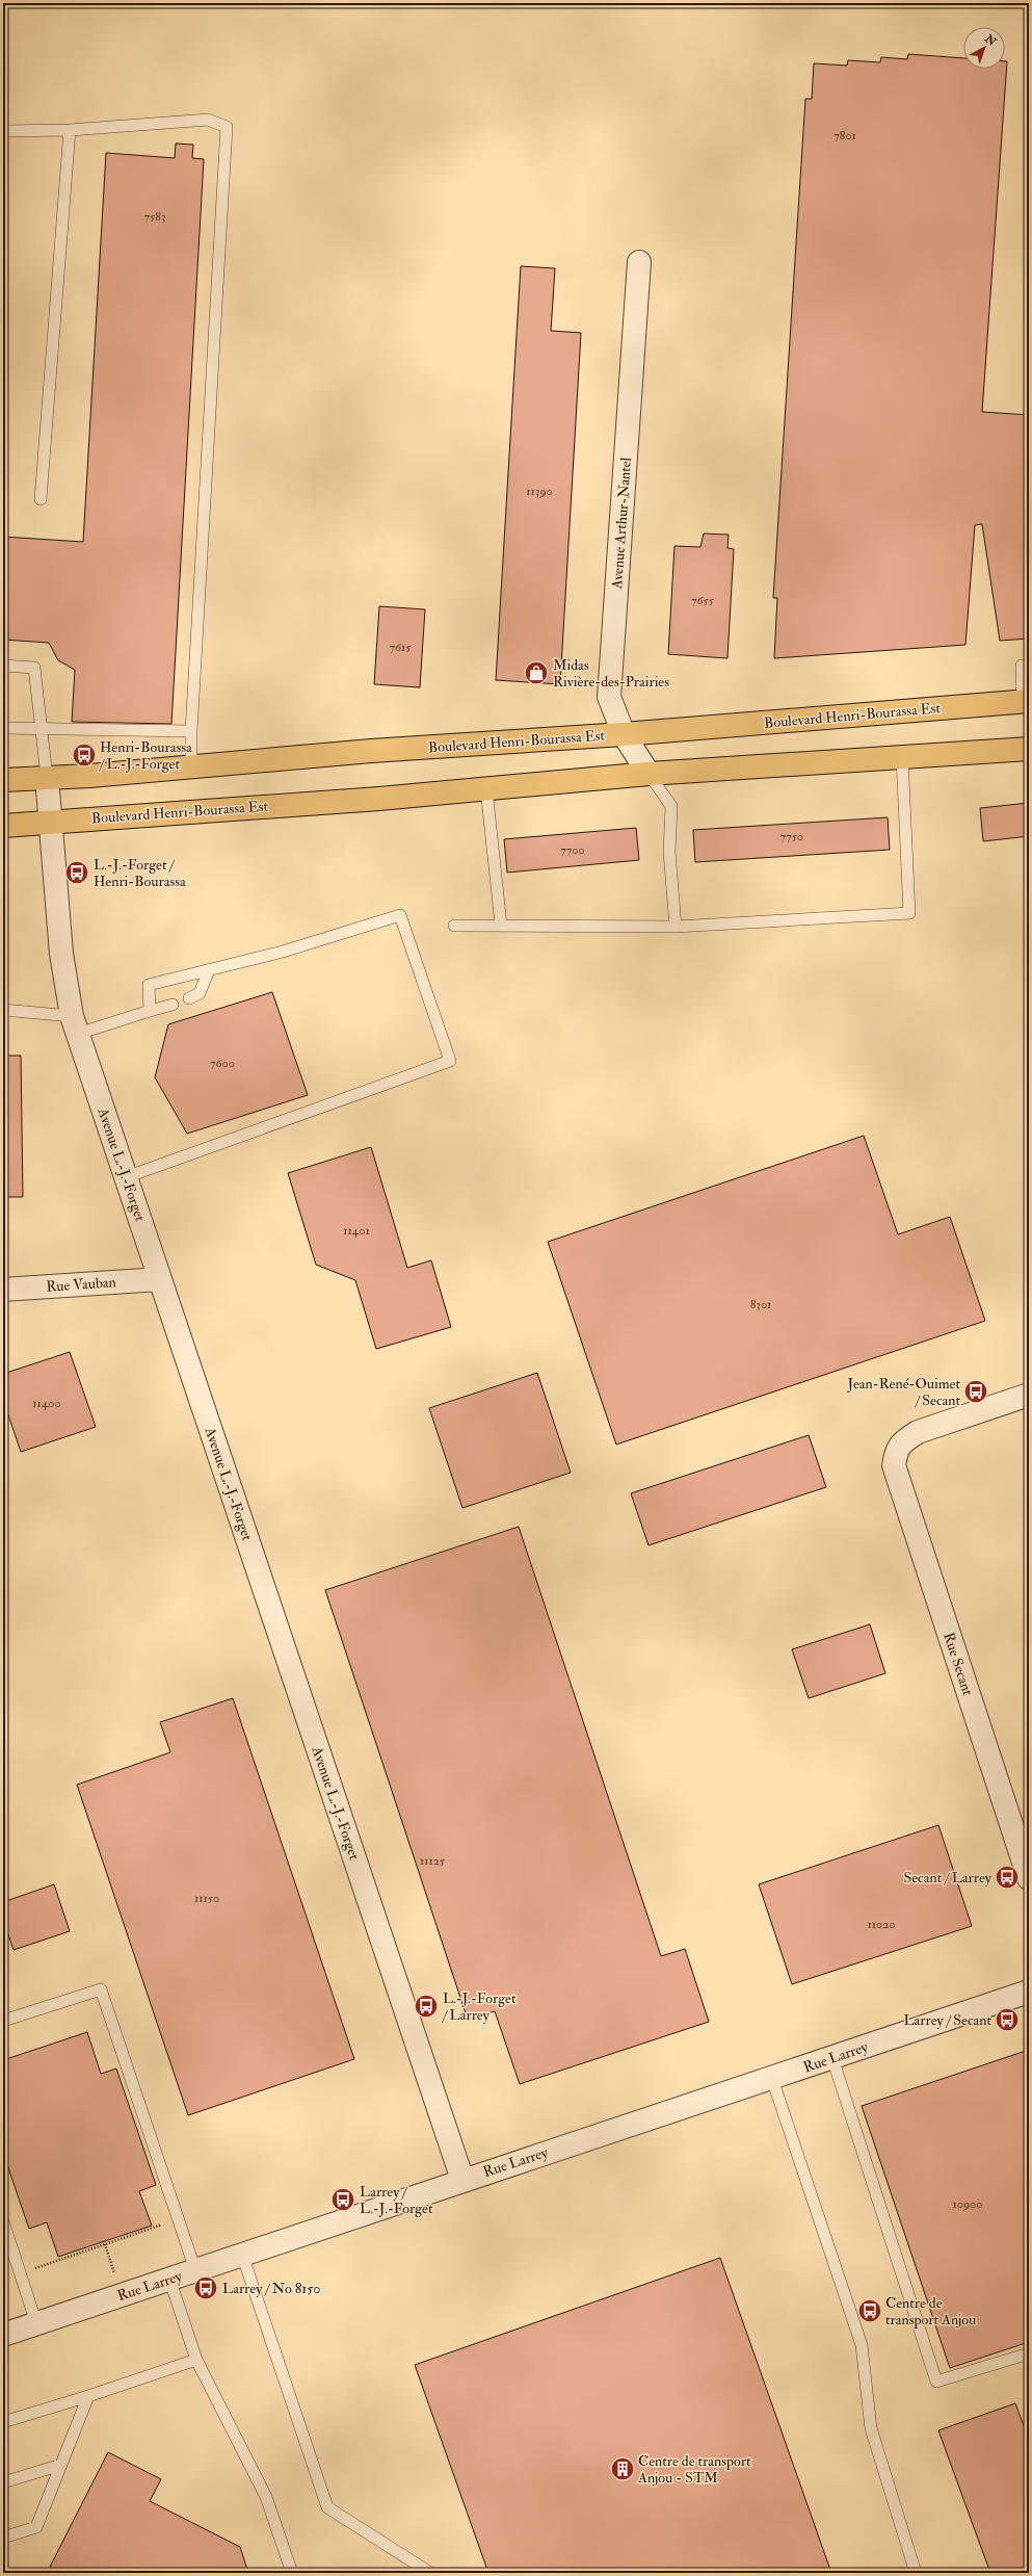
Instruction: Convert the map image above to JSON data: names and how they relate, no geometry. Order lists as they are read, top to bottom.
{
  "streets": {
    "main road": ["Boulevard Henri-Bourassa Est"],
    "street": [
      "Avenue Arthur-Nantel",
      "Avenue L.-J.-Forget",
      "Rue Vauban",
      "Rue Secant",
      "Rue Larrey"
    ]
  },
  "crossings": [
    ["Avenue Arthur-Nantel", "Boulevard Henri-Bourassa Est"],
    ["Boulevard Henri-Bourassa Est", "Avenue L.-J.-Forget"],
    ["Avenue L.-J.-Forget", "Rue Vauban"],
    ["Avenue L.-J.-Forget", "Rue Larrey"]
  ],
  "places": {
    "shop": ["Midas Rivière-des-Prairies"],
    "bus stop": [
      "Henri-Bourassa / L.-J.-Forget",
      "L.-J.-Forget / Henri-Bourassa",
      "Jean-René-Ouimet / Secant",
      "Secant / Larrey",
      "L.-J.-Forget / Larrey",
      "Larrey / Secant",
      "Larrey / L.-J.-Forget",
      "Larrey / No 8150",
      "Centre de transport Anjou"
    ],
    "building": ["Centre de transport Anjou - STM"]
  },
  "house_numbers": [
    "7801",
    "7583",
    "11390",
    "7655",
    "7615",
    "7750",
    "7700",
    "7600",
    "11401",
    "8301",
    "11400",
    "11125",
    "11150",
    "11020",
    "10900"
  ],
  "north": "top right"
}
